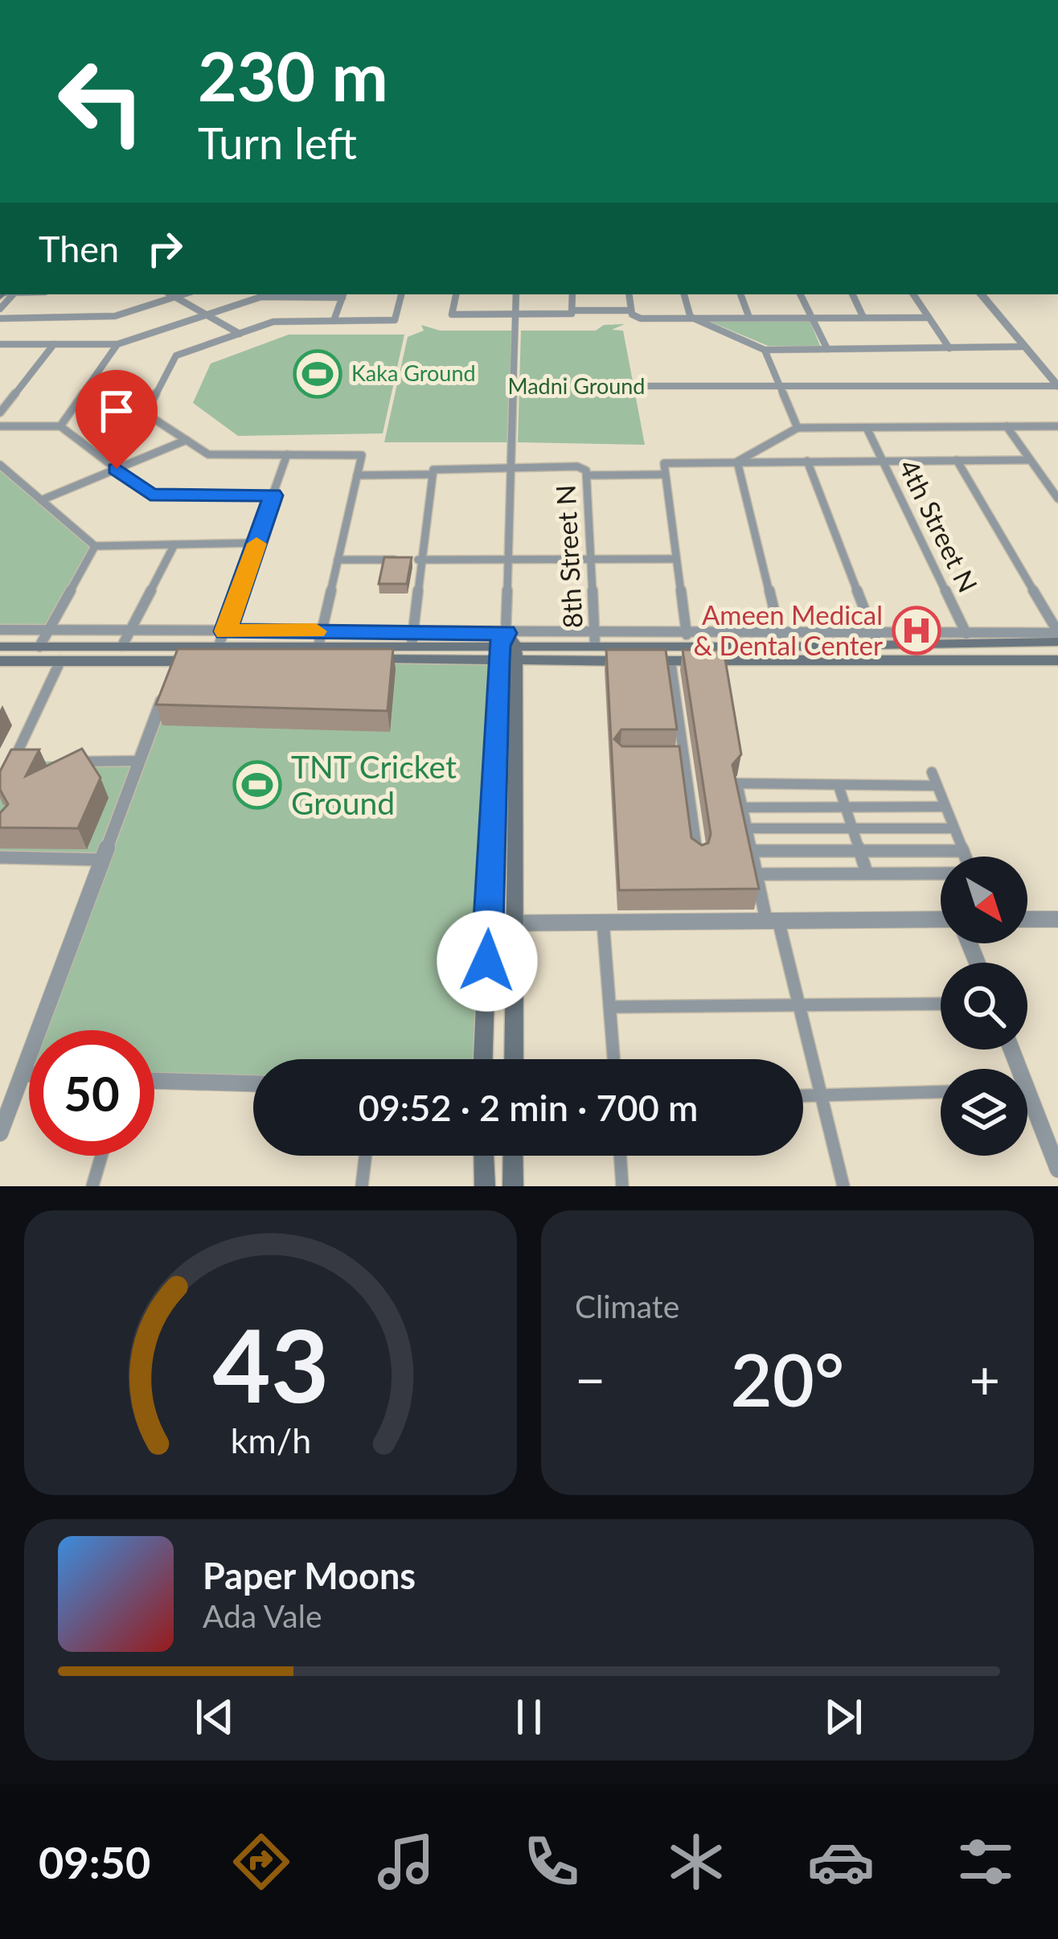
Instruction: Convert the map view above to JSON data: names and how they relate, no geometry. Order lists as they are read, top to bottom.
{
  "streets": {
    "street": ["4th Street N", "8th Street N"]
  },
  "parks": ["Madni Ground"],
  "places": {
    "sports": ["Kaka Ground", "TNT Cricket Ground"],
    "hospital": ["Ameen Medical & Dental Center"]
  },
  "north": "bottom right",
  "page": {
    "turn": ["230 m", "Turn left"],
    "then": "Then",
    "limit": "50",
    "trip": "09:52 · 2 min · 700 m",
    "tile": "Climate",
    "heat": ["−", "20°", "+"],
    "song": ["Paper Moons", "Ada Vale"],
    "tabs": "09:50",
    "gauge": ["43", "km/h"]
  }
}
